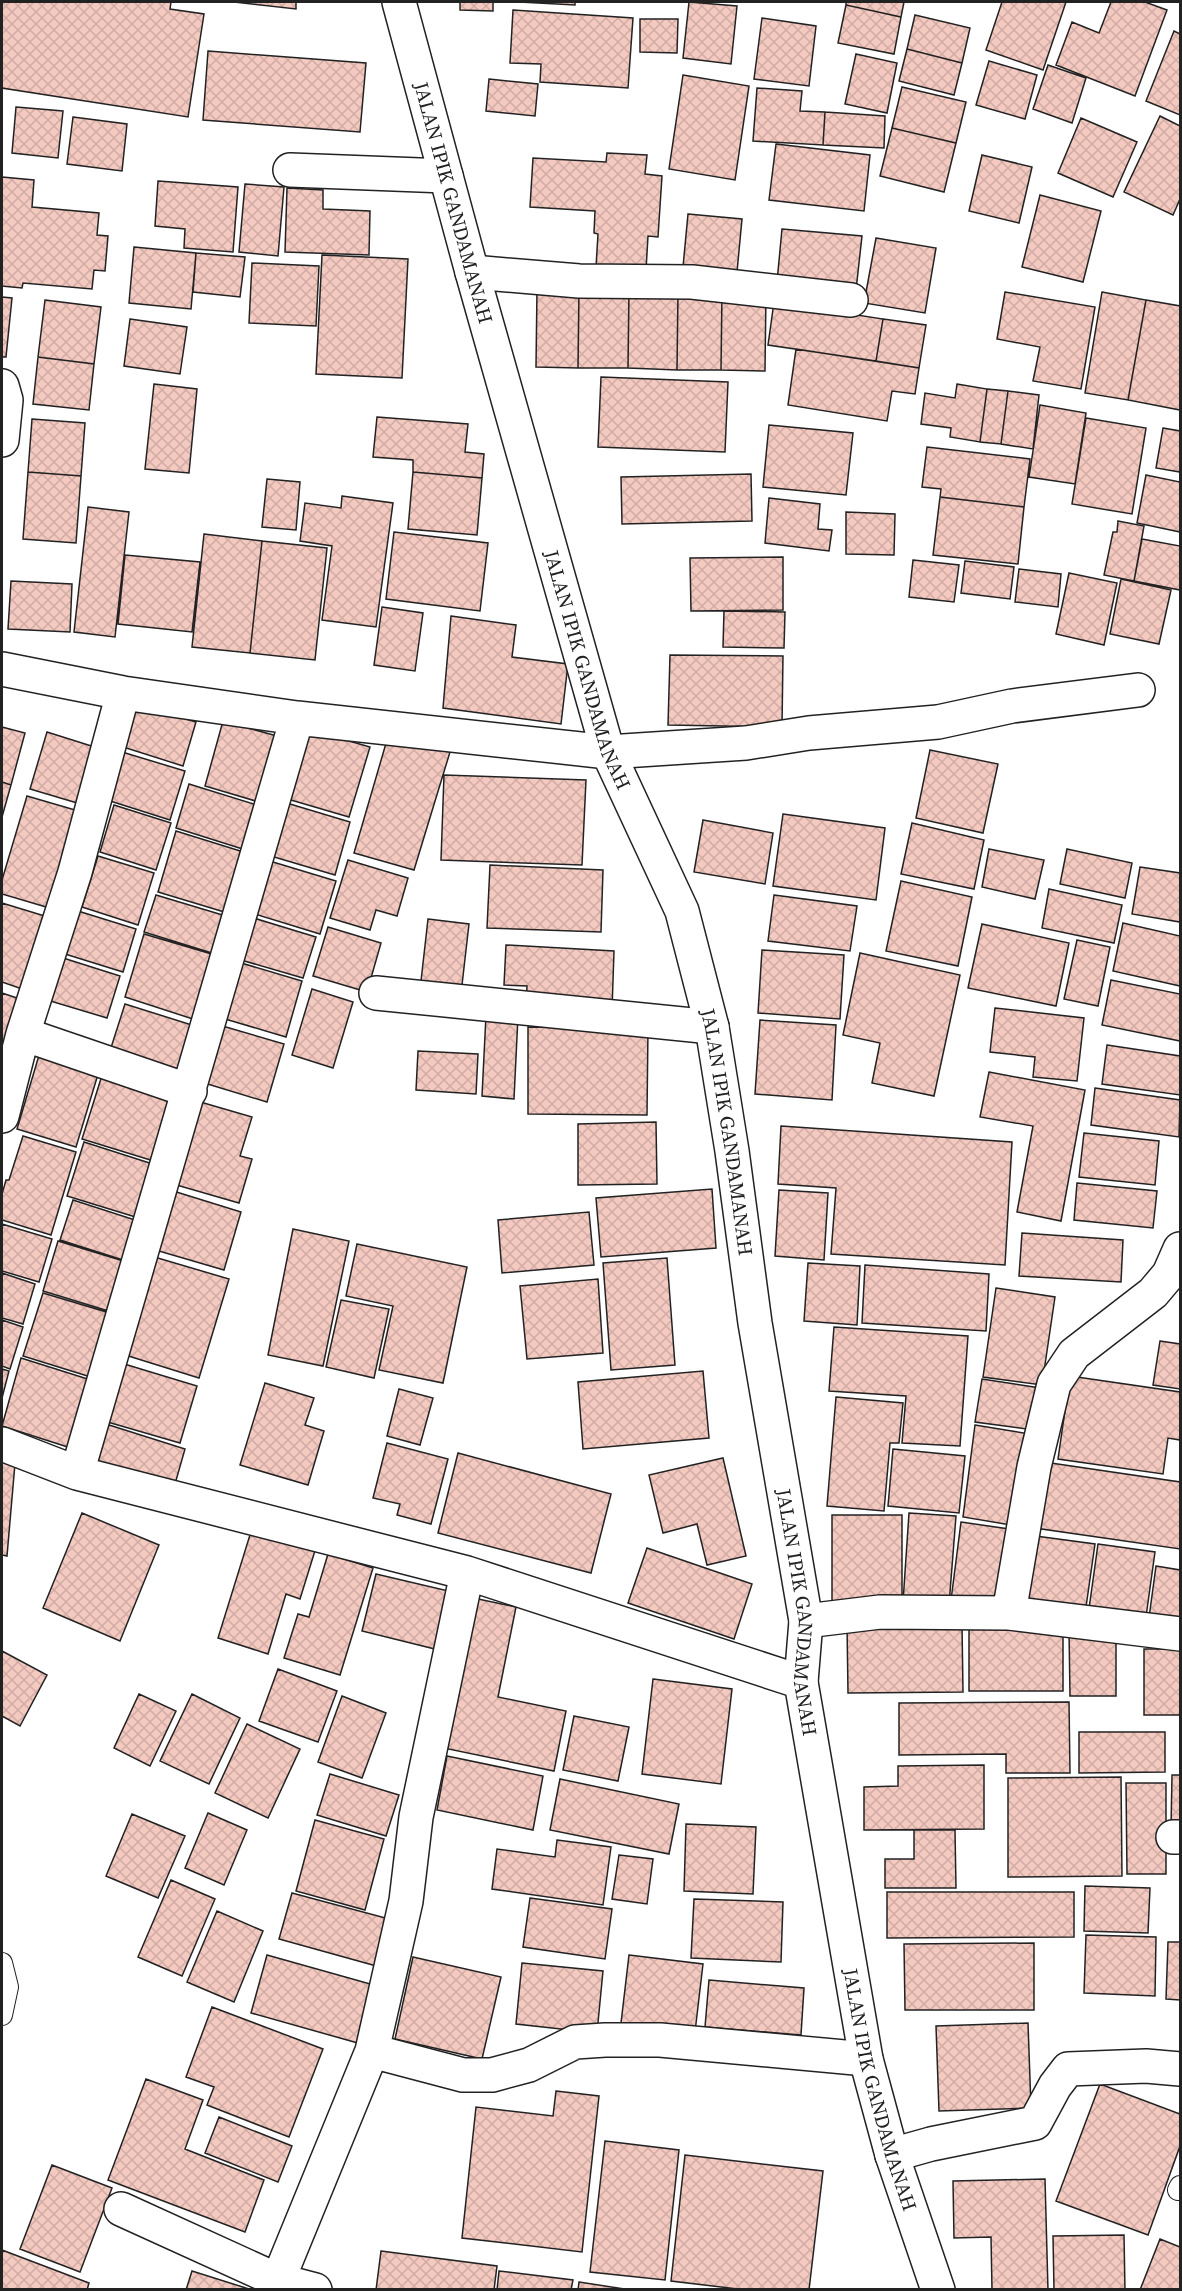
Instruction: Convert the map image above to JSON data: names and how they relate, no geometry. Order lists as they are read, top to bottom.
{
  "streets": {
    "street": ["JALAN IPIK GANDAMANAH"]
  }
}
